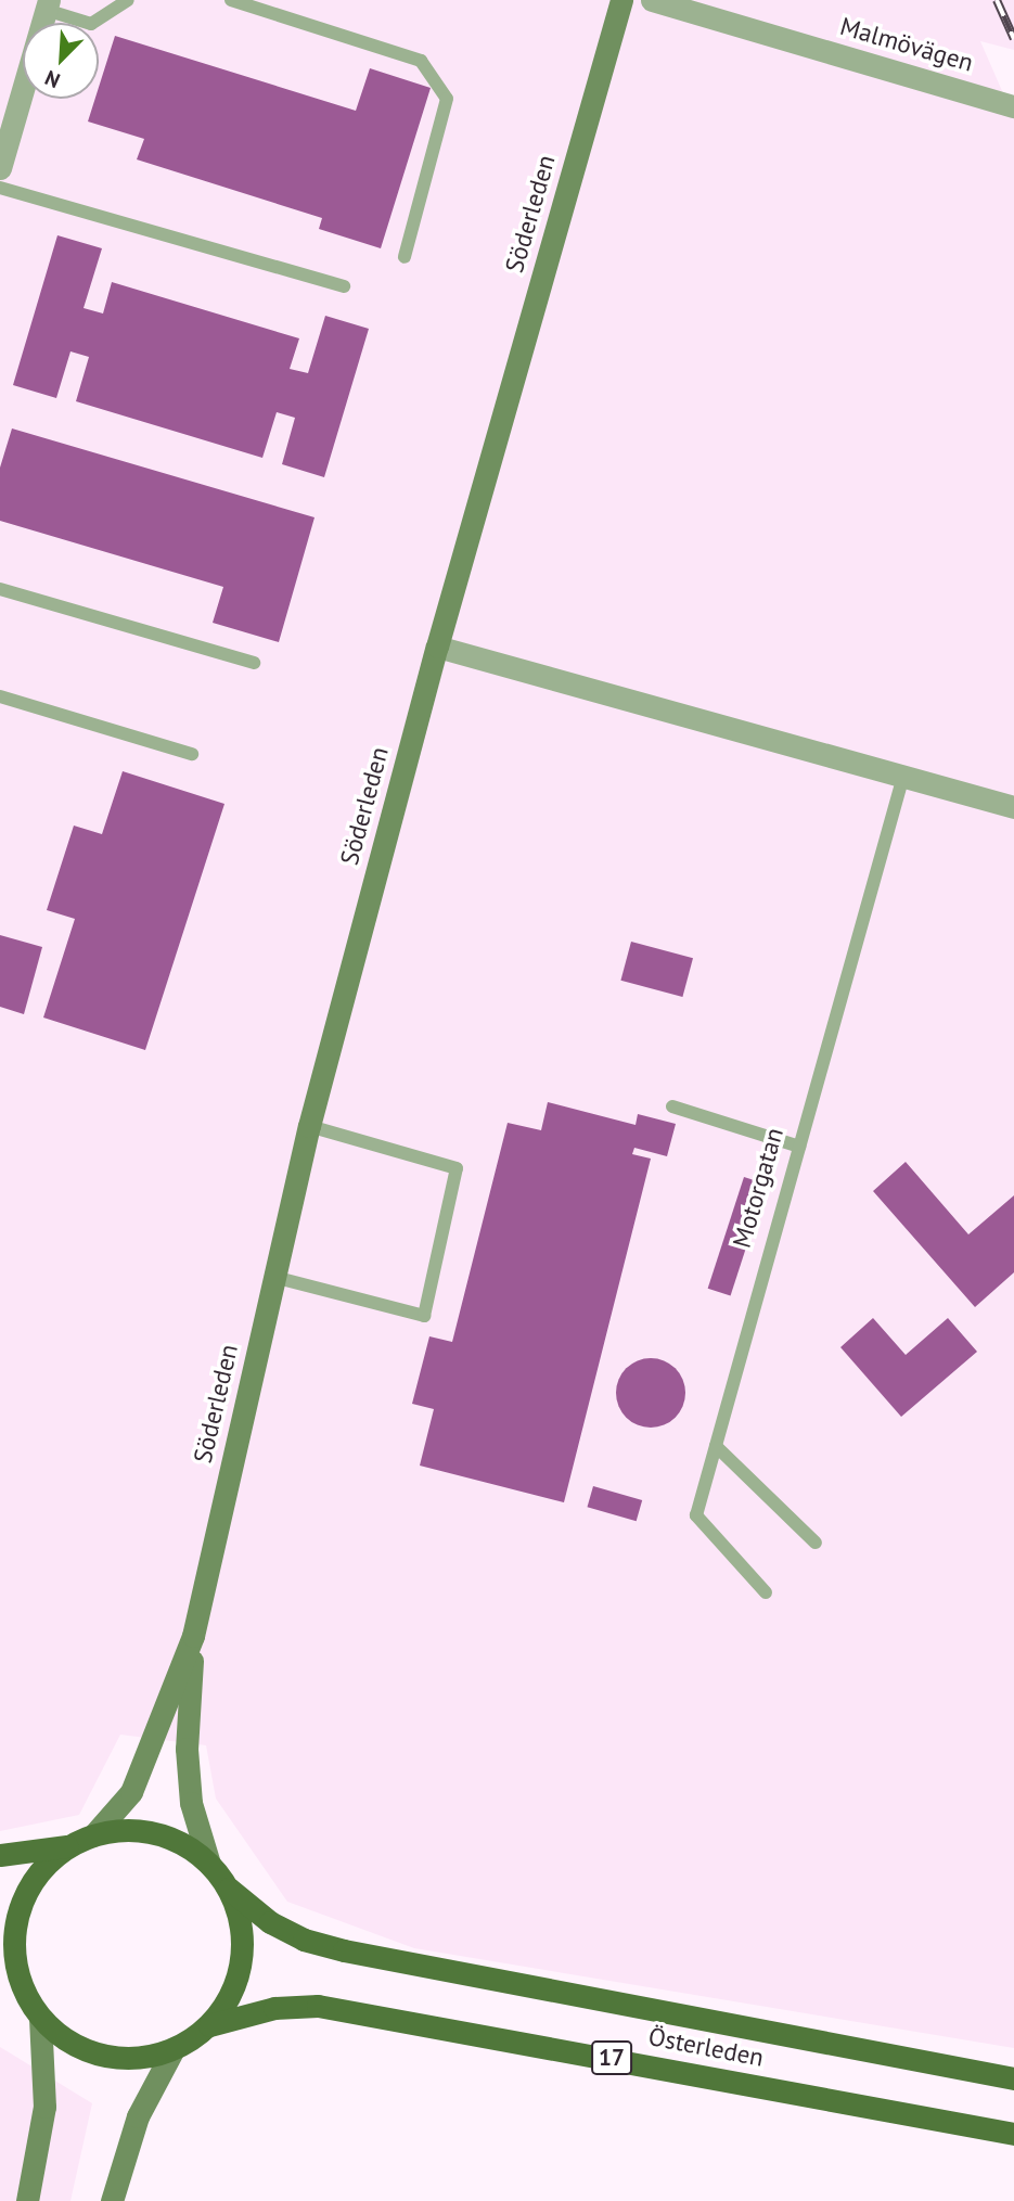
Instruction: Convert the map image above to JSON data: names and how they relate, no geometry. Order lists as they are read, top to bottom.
{
  "streets": {
    "main road": ["Österleden", "17"],
    "street": ["Malmövägen", "Söderleden"],
    "lane": ["Motorgatan"]
  },
  "crossings": [
    ["Söderleden", "Österleden"],
    ["Söderleden", "17"],
    ["Österleden", "17"]
  ],
  "north": "bottom left"
}
